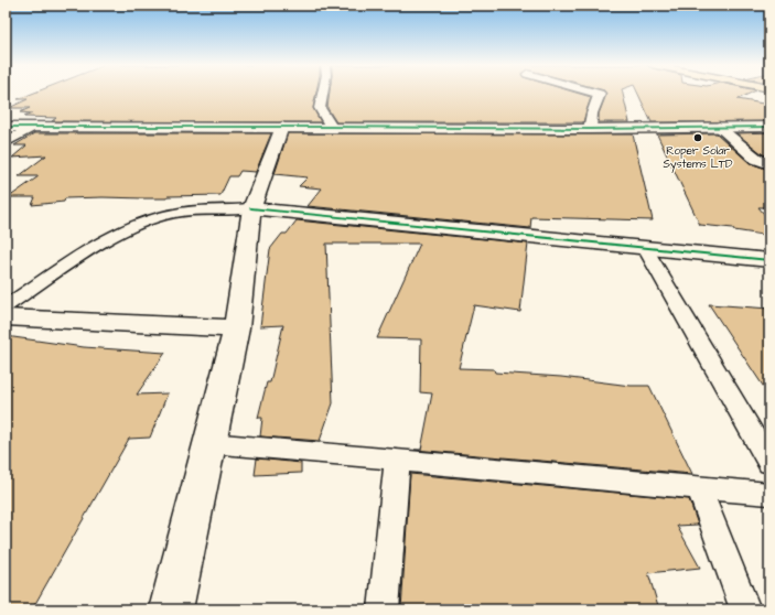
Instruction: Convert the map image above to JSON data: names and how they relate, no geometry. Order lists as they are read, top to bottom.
{
  "places": ["Roper Solar Systems LTD"]
}
